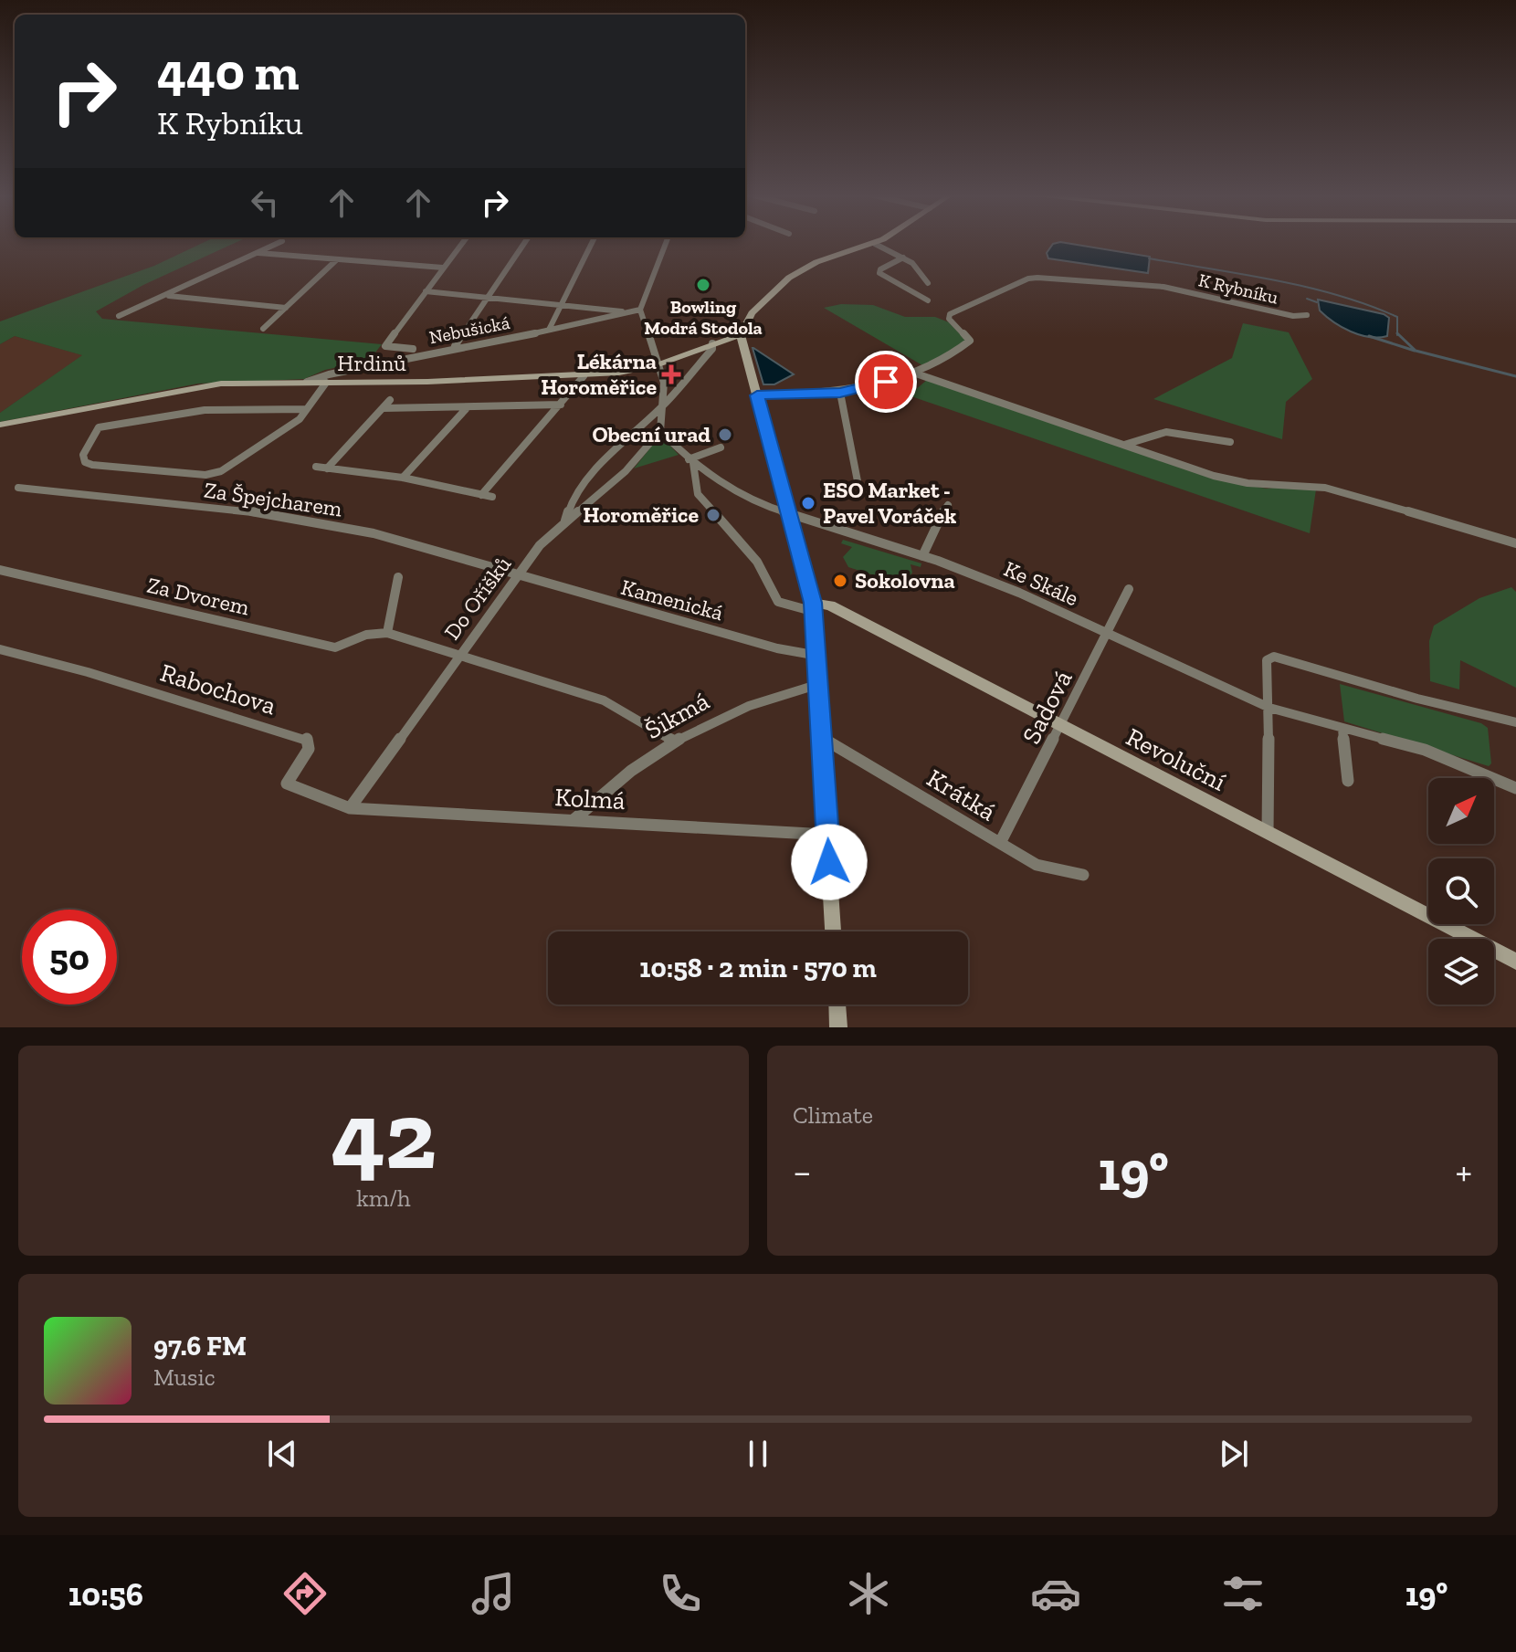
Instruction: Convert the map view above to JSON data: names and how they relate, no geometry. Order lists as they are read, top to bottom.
{
  "streets": {
    "street": [
      "K Rybníku",
      "Nebušická",
      "Hrdinů",
      "Za Špejcharem",
      "Ke Skále",
      "Za Dvorem",
      "Do Oříšků",
      "Kamenická",
      "Rabochova",
      "Sadová",
      "Šikmá",
      "Revoluční",
      "Krátká",
      "Kolmá"
    ]
  },
  "crossings": [
    ["Nebušická", "Hrdinů"],
    ["Za Špejcharem", "Do Oříšků"],
    ["Za Špejcharem", "Kamenická"],
    ["Ke Skále", "Do Oříšků"],
    ["Ke Skále", "Sadová"],
    ["Za Dvorem", "Do Oříšků"],
    ["Za Dvorem", "Šikmá"],
    ["Do Oříšků", "Kamenická"],
    ["Do Oříšků", "Rabochova"],
    ["Do Oříšků", "Kolmá"],
    ["Rabochova", "Kolmá"],
    ["Sadová", "Revoluční"],
    ["Sadová", "Krátká"],
    ["Šikmá", "Kolmá"]
  ],
  "places": {
    "other": [
      "Bowling Modrá Stodola",
      "Obecní urad",
      "ESO Market - Pavel Voráček",
      "Horoměřice",
      "Sokolovna"
    ],
    "health": ["Lékárna Horoměřice"]
  },
  "north": "top right",
  "page": {
    "turn": ["440 m", "K Rybníku"],
    "limit": "50",
    "trip": "10:58 · 2 min · 570 m",
    "tile": [
      ["42", "km/h"],
      "Climate"
    ],
    "heat": ["−", "19°", "+"],
    "song": ["97.6 FM", "Music"],
    "tabs": ["10:56", "19°"]
  }
}
